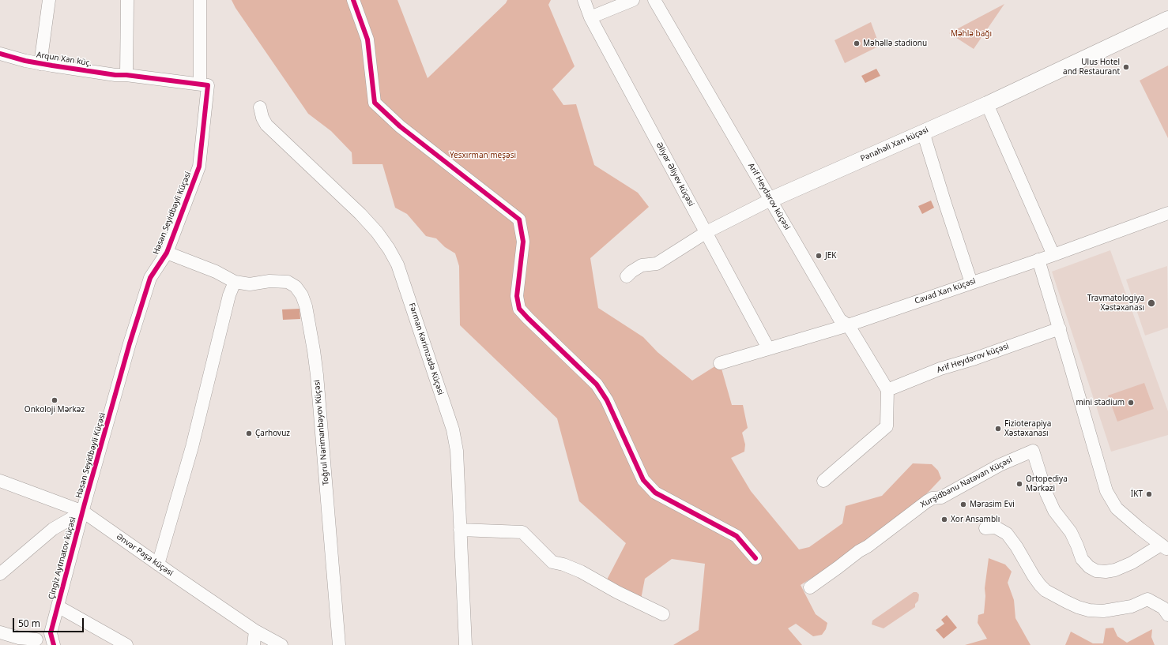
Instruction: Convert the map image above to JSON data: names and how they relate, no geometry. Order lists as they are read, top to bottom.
{
  "streets": {
    "main road": ["Pənahəli Xan küçəsi"],
    "street": [
      "Arqun Xan küç.",
      "Əliyar Əliyev küçəsi",
      "Arif Heydərov küçəsi",
      "Həsən Seyidbəyli Küçəsi",
      "Cavad Xan küçəsi",
      "Fərman Kərimzadə Küçəsi",
      "Toğrul Nərimanbəyov Küçəsi",
      "Xurşidbanu Natəvan Küçəsi",
      "Ənvər Paşa küçəsi",
      "Çingiz Aytmatov küçəsi"
    ]
  },
  "crossings": [
    ["Pənahəli Xan küçəsi", "Əliyar Əliyev küçəsi"],
    ["Pənahəli Xan küçəsi", "Arif Heydərov küçəsi"],
    ["Əliyar Əliyev küçəsi", "Cavad Xan küçəsi"],
    ["Arif Heydərov küçəsi", "Cavad Xan küçəsi"],
    ["Arif Heydərov küçəsi", "Xurşidbanu Natəvan Küçəsi"],
    ["Həsən Seyidbəyli Küçəsi", "Toğrul Nərimanbəyov Küçəsi"],
    ["Həsən Seyidbəyli Küçəsi", "Ənvər Paşa küçəsi"],
    ["Həsən Seyidbəyli Küçəsi", "Çingiz Aytmatov küçəsi"],
    ["Cavad Xan küçəsi", "Xurşidbanu Natəvan Küçəsi"],
    ["Ənvər Paşa küçəsi", "Çingiz Aytmatov küçəsi"]
  ],
  "parks": ["Məhlə bağı", "Yesxırman meşəsi"],
  "places": [
    "Məhəllə stadionu",
    "Ulus Hotel and Restaurant",
    "JEK",
    "Travmatologiya Xəstəxanası",
    "Onkoloji Mərkəz",
    "mini stadium",
    "Fizioterapiya Xəstəxanası",
    "Çarhovuz",
    "Ortopediya Mərkəzi",
    "İKT",
    "Mərasim Evi",
    "Xor Ansamblı"
  ],
  "scale_bar": "50 m"
}
